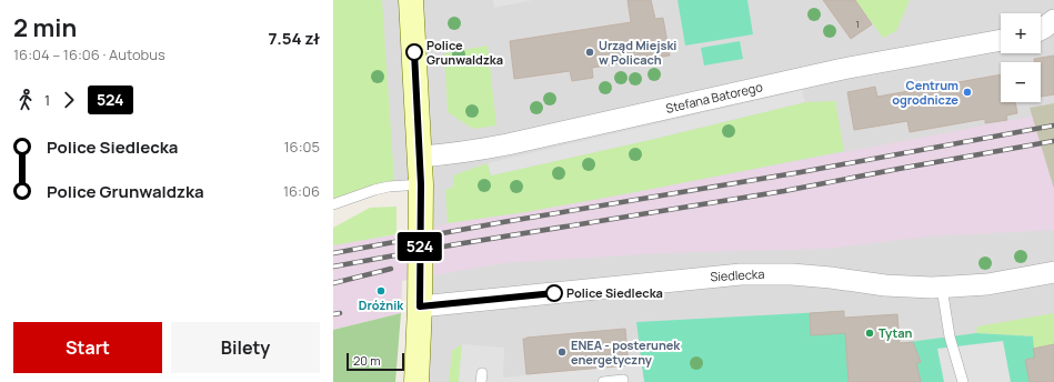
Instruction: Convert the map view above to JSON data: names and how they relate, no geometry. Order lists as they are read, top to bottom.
{
  "streets": {
    "street": ["Stefana Batorego", "Siedlecka"]
  },
  "places": [
    "Police Grunwaldzka",
    "Urząd Miejski w Policach",
    "Centrum ogrodnicze",
    "Dróżnik",
    "Police Siedlecka",
    "Tytan",
    "ENEA - posterunek energetyczny"
  ],
  "lines": ["bus line 524"],
  "house_numbers": ["1"],
  "scale_bar": "20 m",
  "page": {
    "heading": ["2 min", "16:04 – 16:06 · Autobus", "7.54 zł"],
    "on_map": "524",
    "map_buttons": ["+", "−"],
    "legs": ["1", "524"],
    "list": [
      {
        "name": "Police Siedlecka",
        "value": "16:05"
      },
      {
        "name": "Police Grunwaldzka",
        "value": "16:06"
      }
    ],
    "buttons": ["Start", "Bilety"],
    "scale": "20 m"
  }
}
